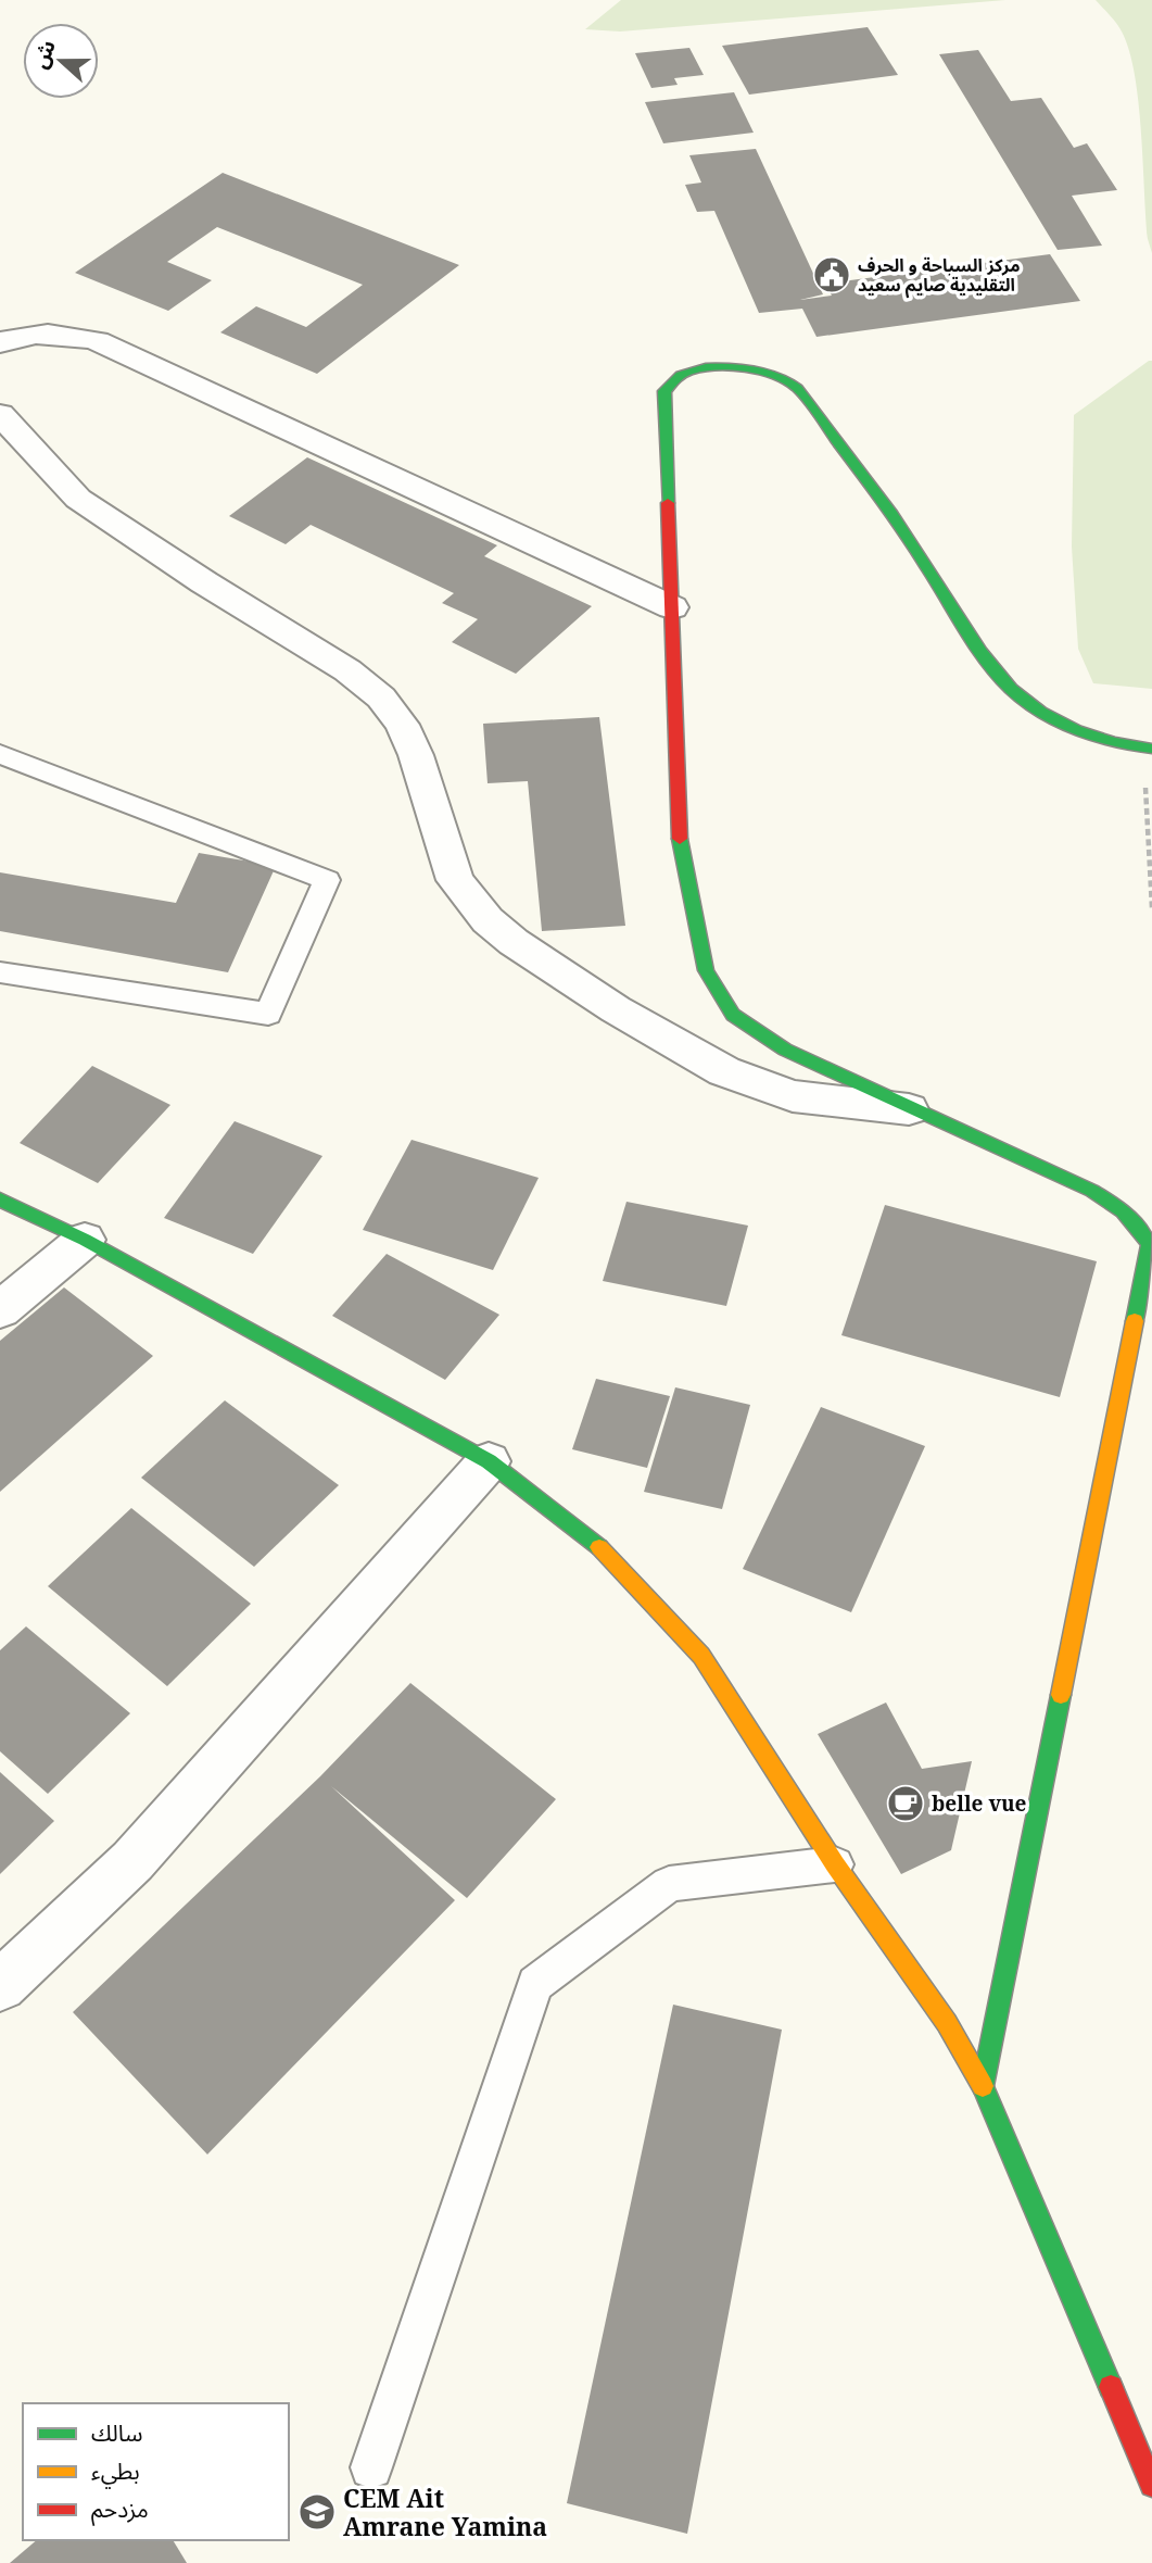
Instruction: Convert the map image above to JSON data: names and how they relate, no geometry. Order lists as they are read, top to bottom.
{
  "places": {
    "public building": ["مركز السياحة و الحرف التقليدية صايم سعيد"],
    "cafe": ["belle vue"],
    "school or university": ["CEM Ait Amrane Yamina"]
  },
  "legend": ["سالك", "بطيء", "مزدحم"],
  "north": "left"
}
